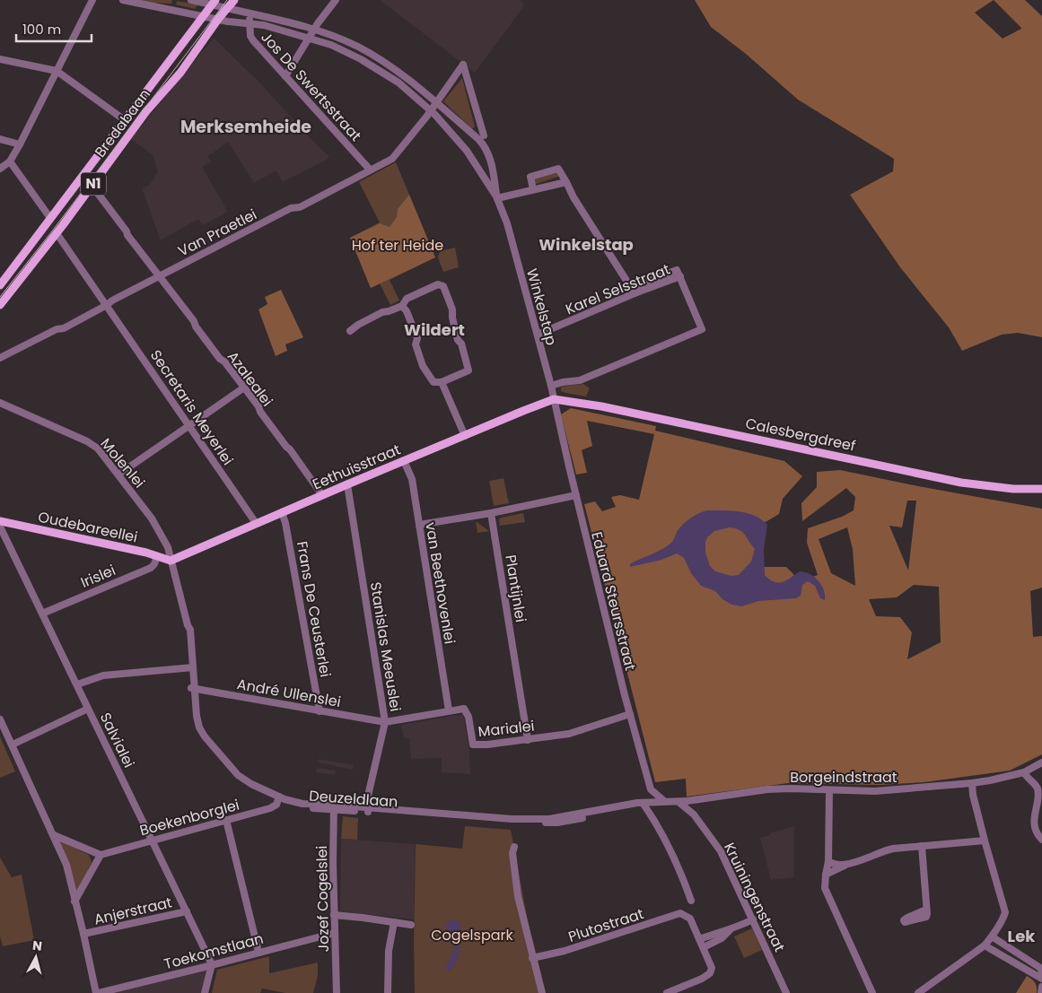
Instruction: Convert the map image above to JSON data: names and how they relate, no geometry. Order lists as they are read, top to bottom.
{
  "streets": {
    "main road": [
      "Bredabaan",
      "N1",
      "Calesbergdreef",
      "Eethuisstraat",
      "Oudebareellei"
    ],
    "street": [
      "Jos De Swertsstraat",
      "Van Praetlei",
      "Karel Selsstraat",
      "Winkelstap",
      "Azalealei",
      "Secretaris Meyerlei",
      "Molenlei",
      "Irislei",
      "van Beethovenlei",
      "Plantijnlei",
      "Eduard Steursstraat",
      "Frans De Ceusterlei",
      "Stanislas Meeuslei",
      "André Ullenslei",
      "Marialei",
      "Salvialei",
      "Borgeindstraat",
      "Deuzeldlaan",
      "Boekenborglei",
      "Kruiningenstraat",
      "Jozef Cogelslei",
      "Anjerstraat",
      "Plutostraat",
      "Toekomstlaan"
    ]
  },
  "crossings": [
    ["Jos De Swertsstraat", "Van Praetlei"],
    ["Jos De Swertsstraat", "Winkelstap"],
    ["Bredabaan", "Winkelstap"],
    ["Bredabaan", "Azalealei"],
    ["Bredabaan", "Secretaris Meyerlei"],
    ["Van Praetlei", "Winkelstap"],
    ["Van Praetlei", "Azalealei"],
    ["Van Praetlei", "Secretaris Meyerlei"],
    ["Karel Selsstraat", "Winkelstap"],
    ["Winkelstap", "Calesbergdreef"],
    ["Winkelstap", "Eethuisstraat"],
    ["Winkelstap", "Eduard Steursstraat"],
    ["Azalealei", "Eethuisstraat"],
    ["Secretaris Meyerlei", "Eethuisstraat"],
    ["Calesbergdreef", "Eethuisstraat"],
    ["Calesbergdreef", "Eduard Steursstraat"],
    ["Molenlei", "Eethuisstraat"],
    ["Molenlei", "Oudebareellei"],
    ["Molenlei", "Deuzeldlaan"],
    ["Eethuisstraat", "Oudebareellei"],
    ["Eethuisstraat", "van Beethovenlei"],
    ["Eethuisstraat", "Eduard Steursstraat"],
    ["Eethuisstraat", "Frans De Ceusterlei"],
    ["Eethuisstraat", "Stanislas Meeuslei"],
    ["Eethuisstraat", "Deuzeldlaan"],
    ["Oudebareellei", "Irislei"],
    ["Oudebareellei", "Salvialei"],
    ["Oudebareellei", "Deuzeldlaan"],
    ["Irislei", "Salvialei"],
    ["van Beethovenlei", "Marialei"],
    ["Plantijnlei", "Marialei"],
    ["Eduard Steursstraat", "Marialei"],
    ["Frans De Ceusterlei", "André Ullenslei"],
    ["Stanislas Meeuslei", "André Ullenslei"],
    ["Stanislas Meeuslei", "Marialei"],
    ["Stanislas Meeuslei", "Deuzeldlaan"],
    ["André Ullenslei", "Marialei"],
    ["André Ullenslei", "Deuzeldlaan"],
    ["Salvialei", "Boekenborglei"],
    ["Salvialei", "Anjerstraat"],
    ["Salvialei", "Toekomstlaan"],
    ["Borgeindstraat", "Deuzeldlaan"],
    ["Borgeindstraat", "Kruiningenstraat"],
    ["Deuzeldlaan", "Boekenborglei"],
    ["Deuzeldlaan", "Jozef Cogelslei"],
    ["Jozef Cogelslei", "Toekomstlaan"]
  ],
  "districts": [
    "Merksemheide",
    "Winkelstap",
    "Wildert",
    "Lek"
  ],
  "parks": ["Hof ter Heide", "Cogelspark"],
  "scale_bar": "100 m",
  "north": "top"
}
